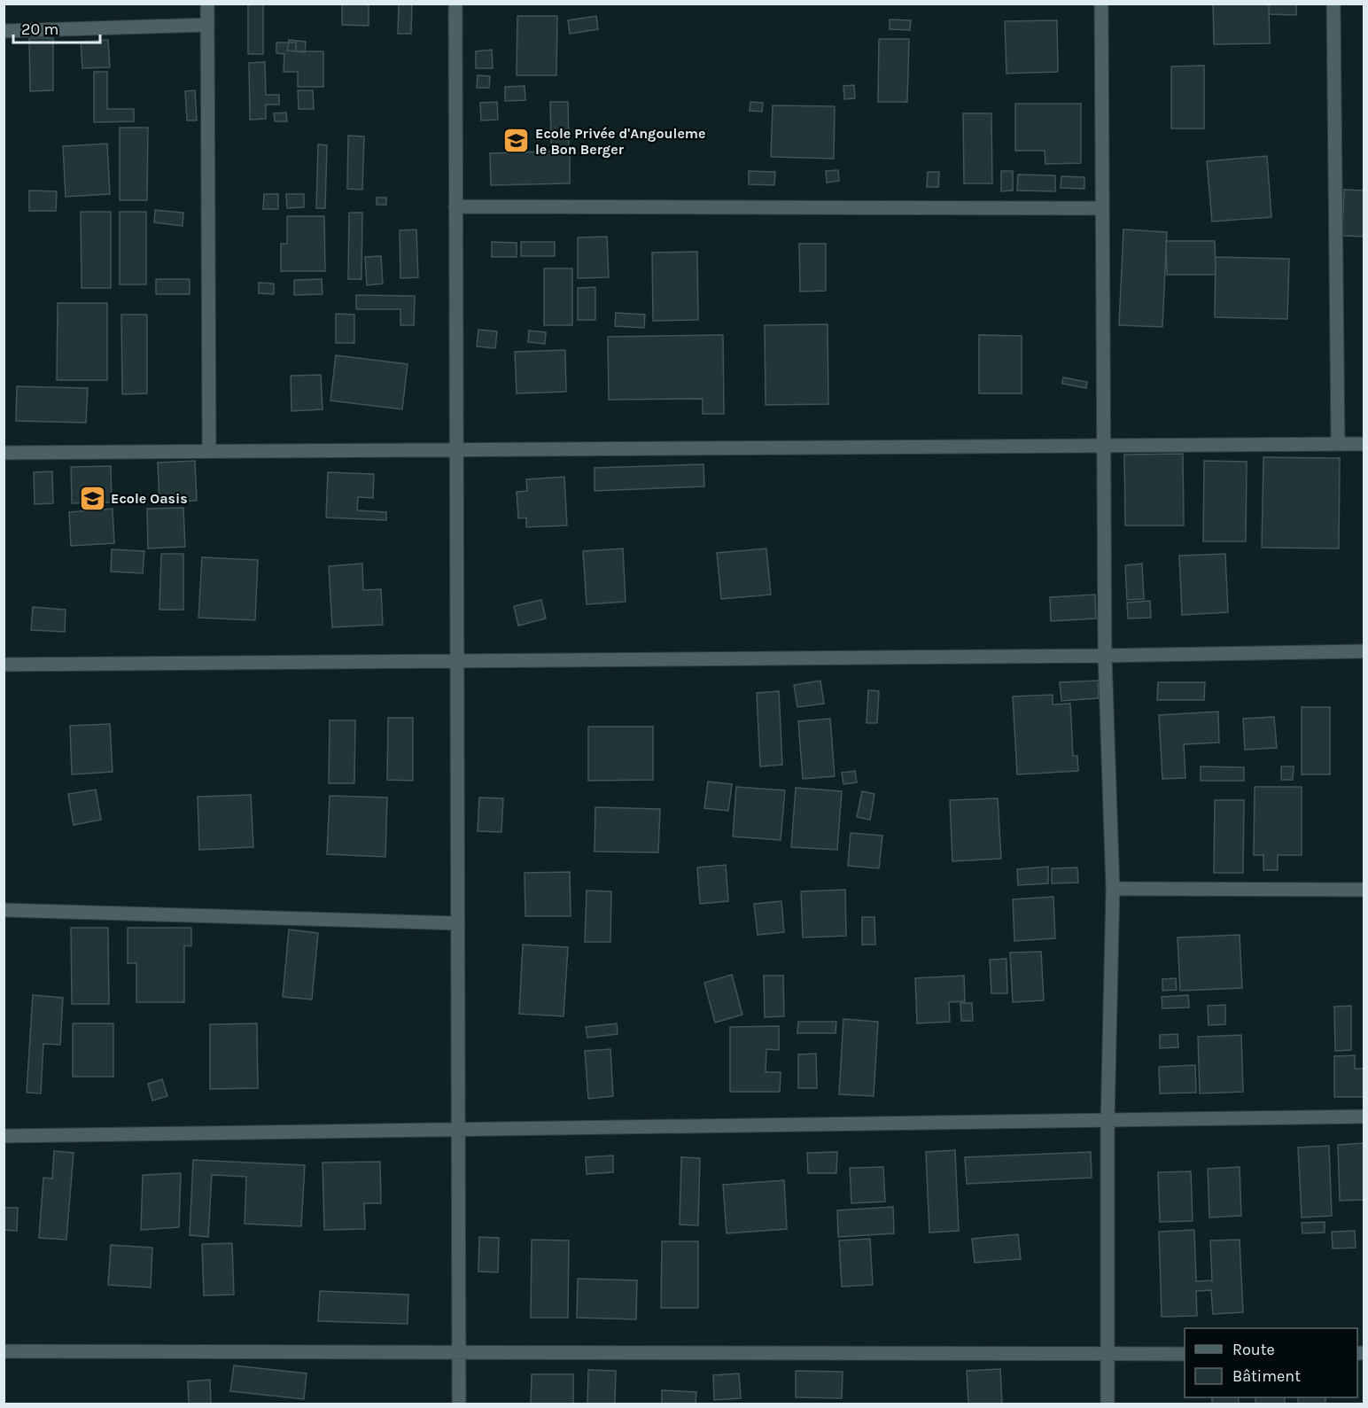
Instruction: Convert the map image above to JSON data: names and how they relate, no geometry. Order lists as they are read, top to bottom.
{
  "places": {
    "school or university": ["Ecole Privée d'Angouleme le Bon Berger", "Ecole Oasis"]
  },
  "legend": ["Route", "Bâtiment"],
  "scale_bar": "20 m"
}
